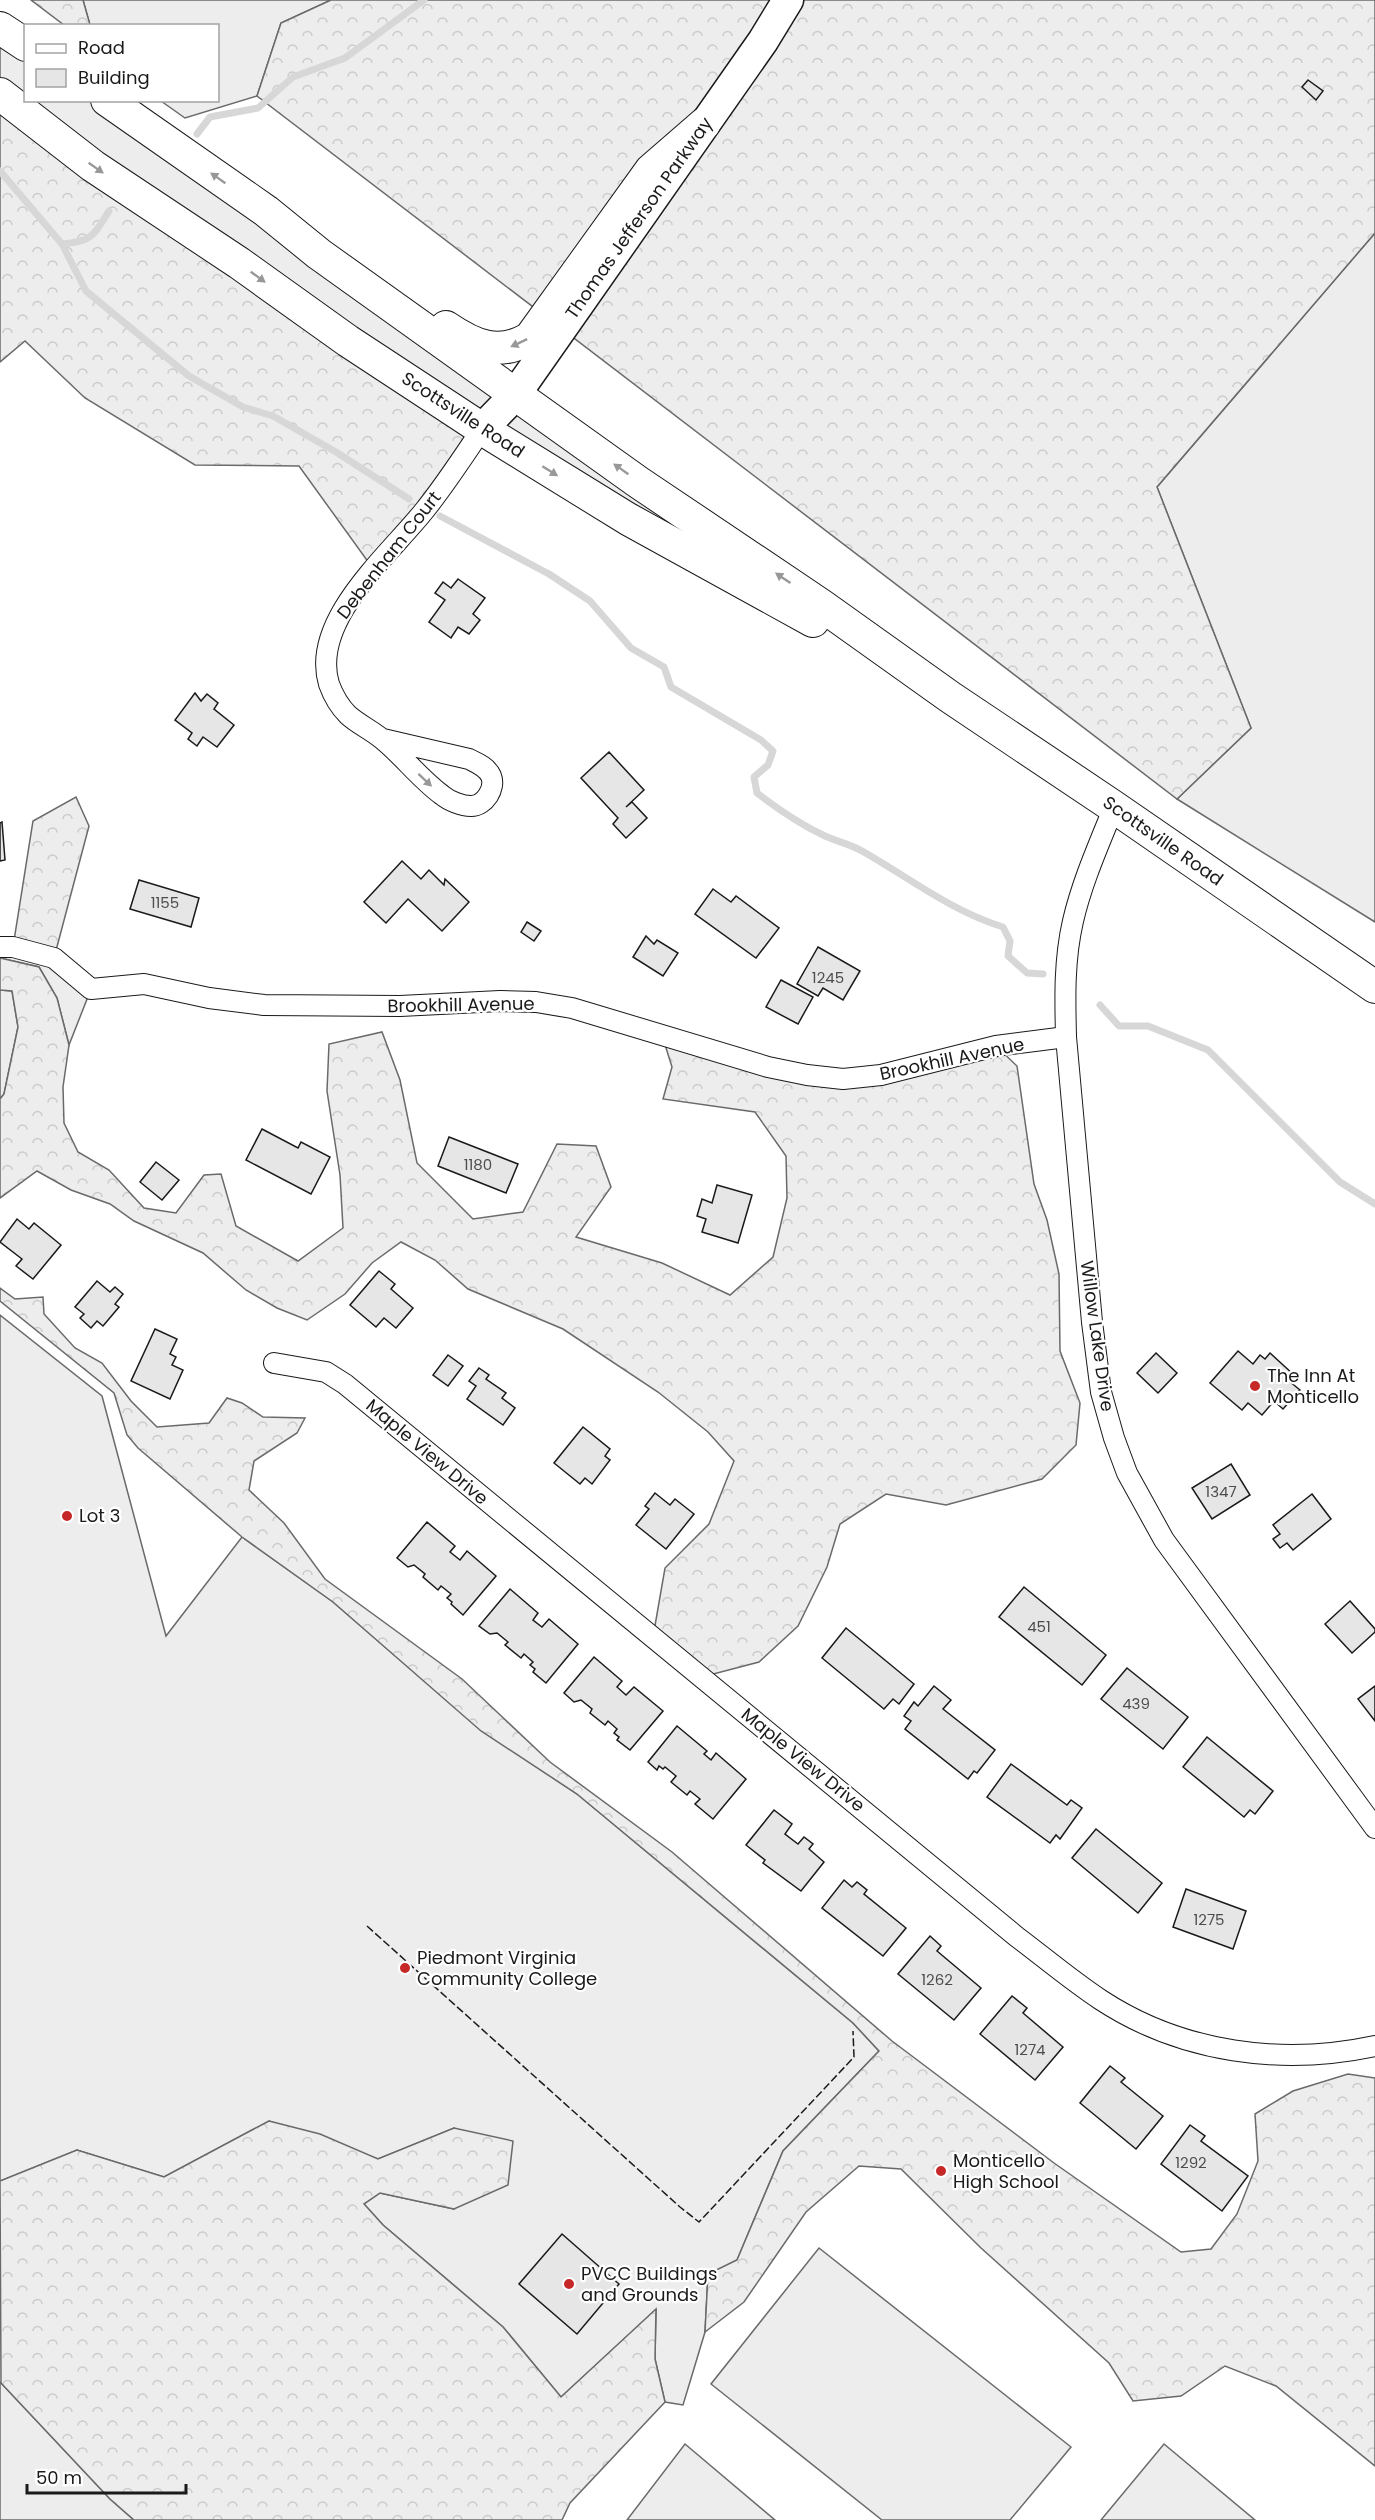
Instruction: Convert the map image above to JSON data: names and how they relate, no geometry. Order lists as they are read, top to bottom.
{
  "streets": {
    "highway": ["Scottsville Road"],
    "main road": ["Thomas Jefferson Parkway"],
    "street": [
      "Debenham Court",
      "Brookhill Avenue",
      "Willow Lake Drive",
      "Maple View Drive"
    ]
  },
  "crossings": [
    ["Thomas Jefferson Parkway", "Scottsville Road"],
    ["Thomas Jefferson Parkway", "Debenham Court"],
    ["Scottsville Road", "Debenham Court"],
    ["Scottsville Road", "Willow Lake Drive"],
    ["Brookhill Avenue", "Willow Lake Drive"]
  ],
  "places": [
    "The Inn At Monticello",
    "Lot 3",
    "Piedmont Virginia Community College",
    "Monticello High School",
    "PVCC Buildings and Grounds"
  ],
  "house_numbers": [
    "1155",
    "1245",
    "1180",
    "1347",
    "451",
    "439",
    "1275",
    "1262",
    "1274",
    "1292"
  ],
  "legend": ["Road", "Building"],
  "scale_bar": "50 m"
}
